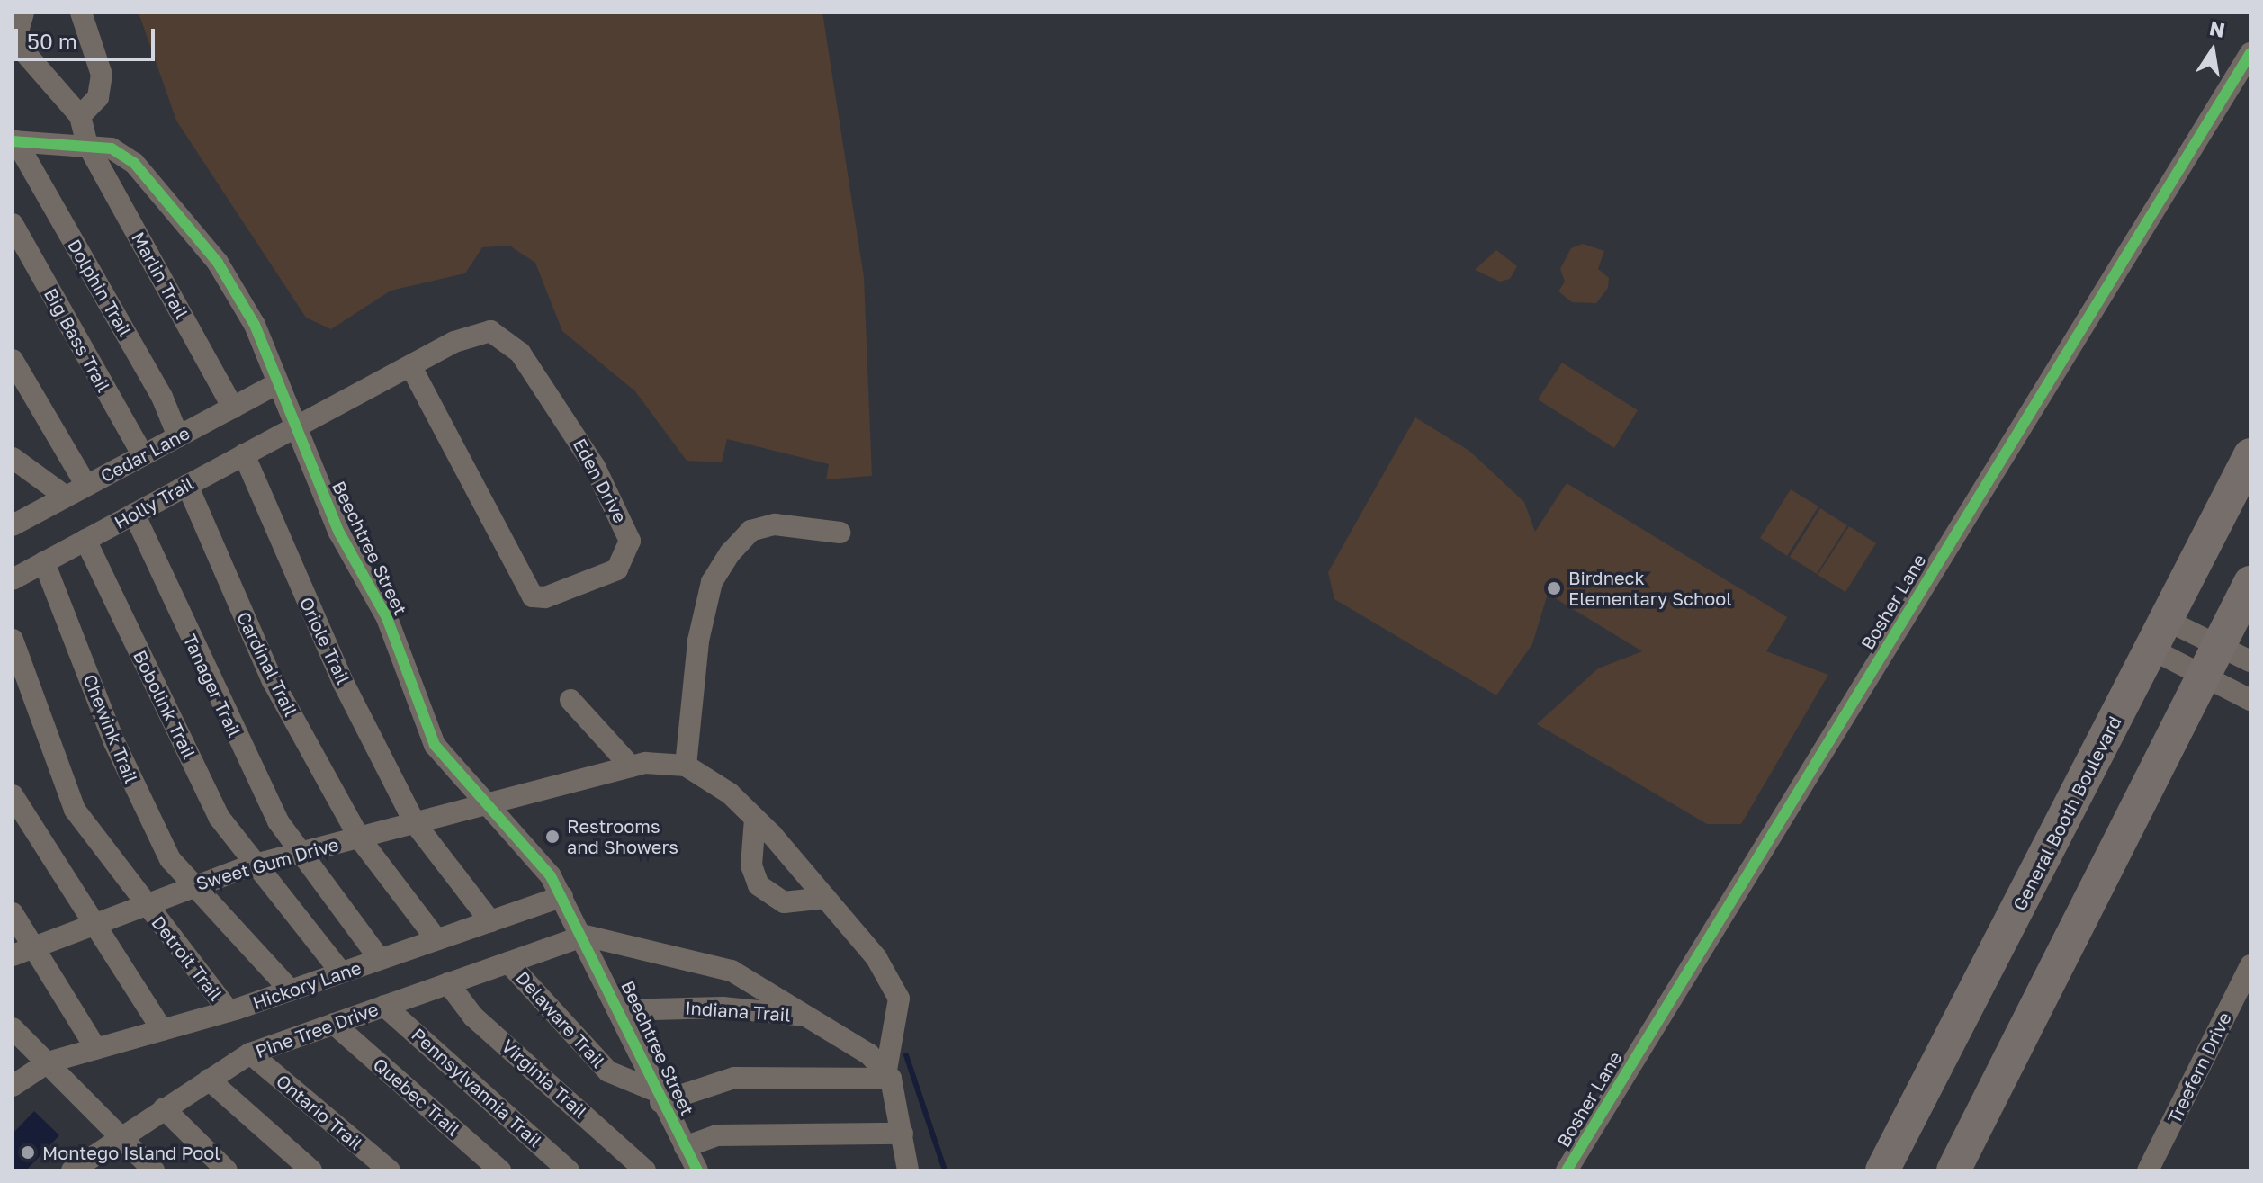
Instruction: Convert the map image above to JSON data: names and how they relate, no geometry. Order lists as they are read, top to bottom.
{
  "streets": {
    "highway": ["General Booth Boulevard"],
    "street": [
      "Marlin Trail",
      "Dolphin Trail",
      "Big Bass Trail",
      "Cedar Lane",
      "Eden Drive",
      "Holly Trail",
      "Beechtree Street",
      "Bosher Lane",
      "Oriole Trail",
      "Cardinal Trail",
      "Tanager Trail",
      "Bobolink Trail",
      "Chewink Trail",
      "Sweet Gum Drive",
      "Detroit Trail",
      "Hickory Lane",
      "Indiana Trail",
      "Delaware Trail",
      "Pine Tree Drive",
      "Treefern Drive",
      "Virginia Trail",
      "Pennsylvannia Trail",
      "Quebec Trail",
      "Ontario Trail"
    ]
  },
  "crossings": [
    ["Marlin Trail", "Cedar Lane"],
    ["Marlin Trail", "Beechtree Street"],
    ["Dolphin Trail", "Cedar Lane"],
    ["Dolphin Trail", "Beechtree Street"],
    ["Big Bass Trail", "Cedar Lane"],
    ["Cedar Lane", "Beechtree Street"],
    ["Eden Drive", "Holly Trail"],
    ["Eden Drive", "Beechtree Street"],
    ["Holly Trail", "Beechtree Street"],
    ["Holly Trail", "Oriole Trail"],
    ["Holly Trail", "Cardinal Trail"],
    ["Holly Trail", "Tanager Trail"],
    ["Holly Trail", "Bobolink Trail"],
    ["Holly Trail", "Chewink Trail"],
    ["Beechtree Street", "Sweet Gum Drive"],
    ["Beechtree Street", "Hickory Lane"],
    ["Beechtree Street", "Indiana Trail"],
    ["Beechtree Street", "Delaware Trail"],
    ["Beechtree Street", "Pine Tree Drive"],
    ["Oriole Trail", "Sweet Gum Drive"],
    ["Oriole Trail", "Hickory Lane"],
    ["Cardinal Trail", "Sweet Gum Drive"],
    ["Cardinal Trail", "Hickory Lane"],
    ["Tanager Trail", "Sweet Gum Drive"],
    ["Tanager Trail", "Hickory Lane"],
    ["Bobolink Trail", "Sweet Gum Drive"],
    ["Bobolink Trail", "Hickory Lane"],
    ["Chewink Trail", "Sweet Gum Drive"],
    ["Chewink Trail", "Hickory Lane"],
    ["Sweet Gum Drive", "Detroit Trail"],
    ["Detroit Trail", "Hickory Lane"],
    ["Delaware Trail", "Pine Tree Drive"],
    ["Pine Tree Drive", "Virginia Trail"],
    ["Pine Tree Drive", "Pennsylvannia Trail"],
    ["Pine Tree Drive", "Quebec Trail"],
    ["Pine Tree Drive", "Ontario Trail"]
  ],
  "places": ["Birdneck Elementary School", "Restrooms and Showers", "Montego Island Pool"],
  "scale_bar": "50 m",
  "north": "top"
}
